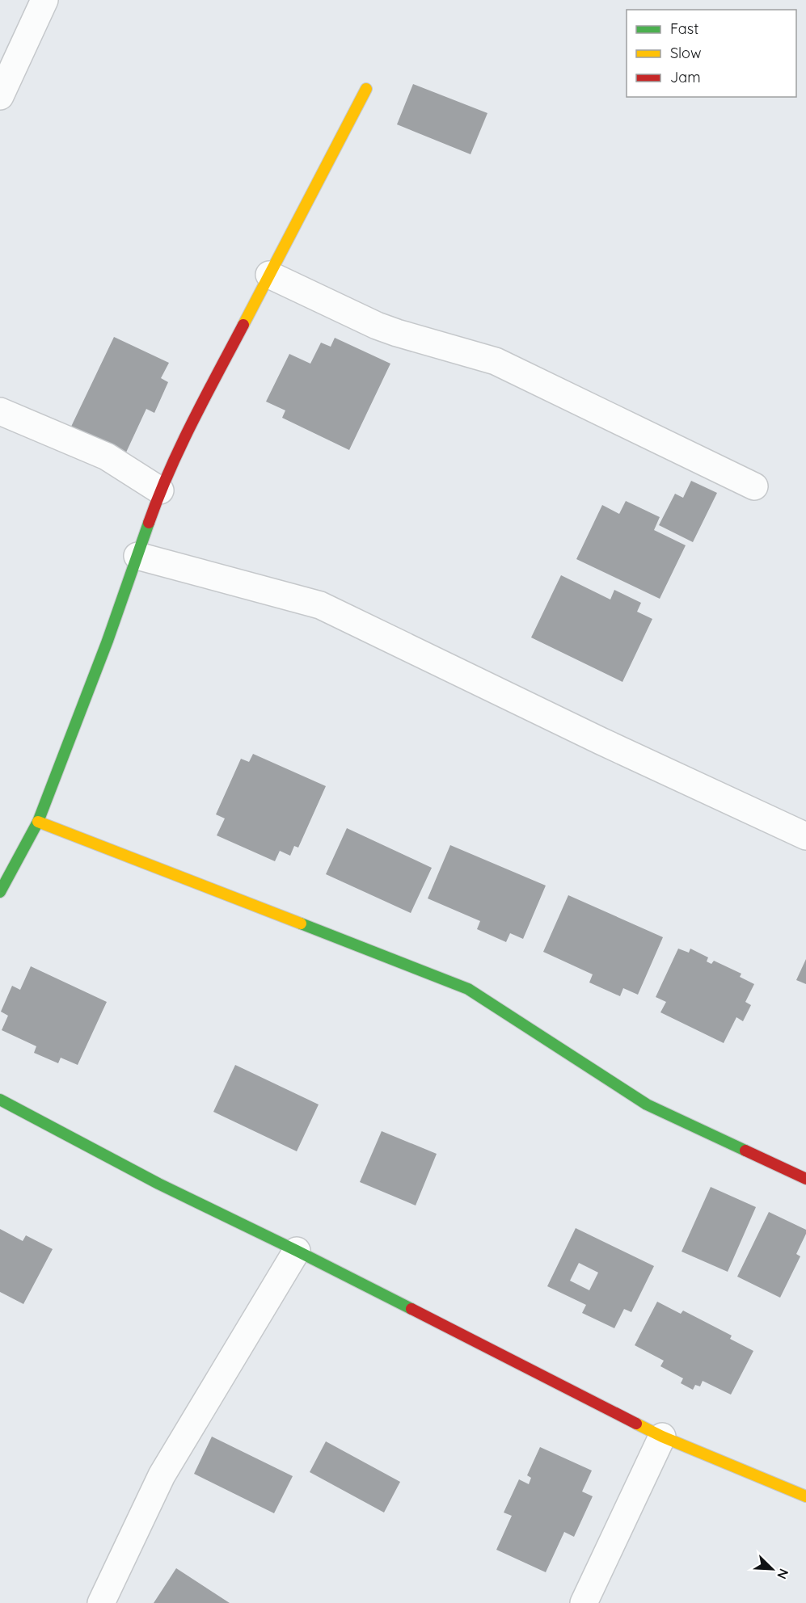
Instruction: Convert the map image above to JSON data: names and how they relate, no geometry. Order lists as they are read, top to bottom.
{
  "legend": ["Fast", "Slow", "Jam"],
  "north": "bottom right"
}
